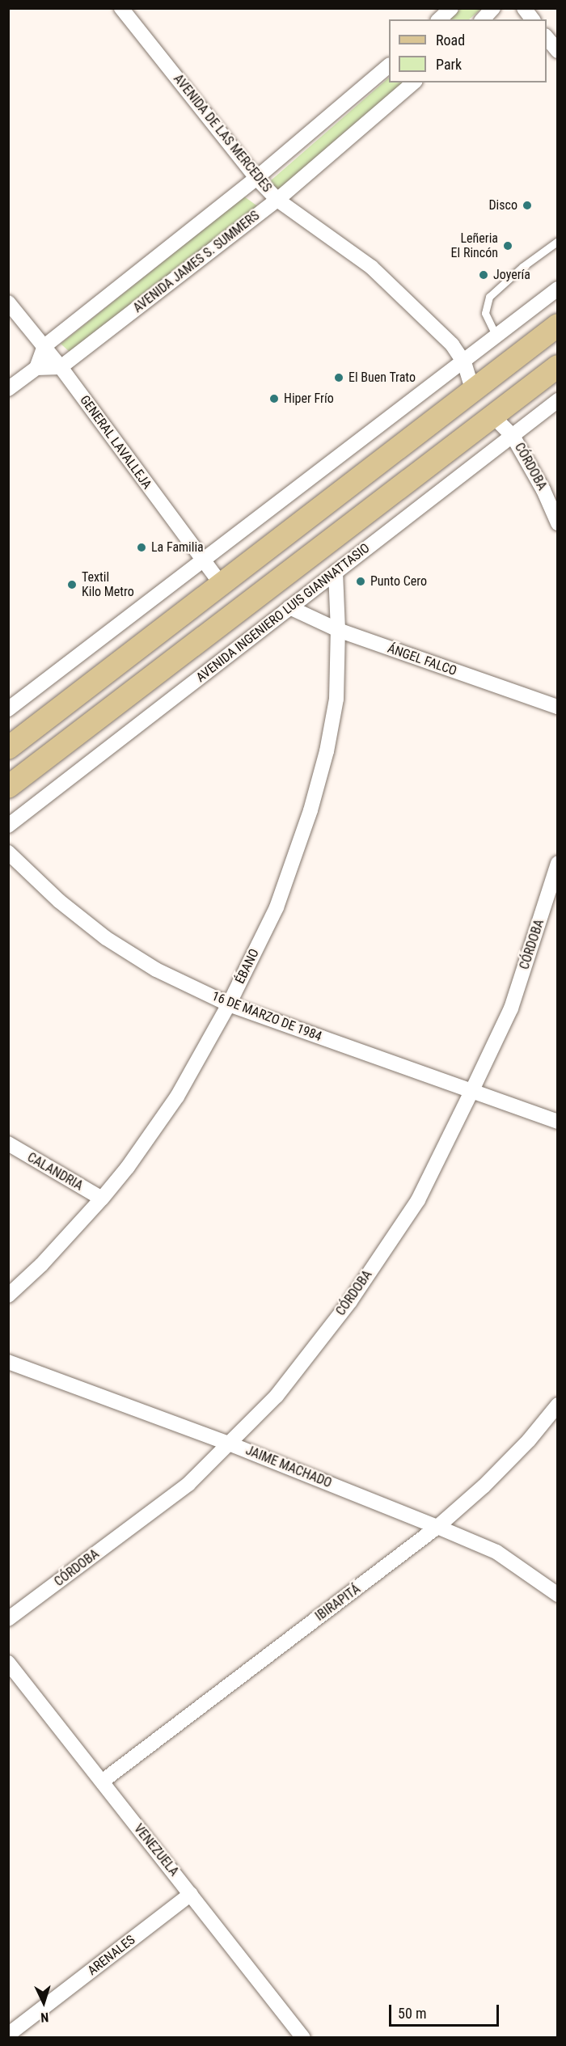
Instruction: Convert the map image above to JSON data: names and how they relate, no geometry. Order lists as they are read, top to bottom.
{
  "streets": {
    "main road": ["AVENIDA INGENIERO LUIS GIANNATTASIO"],
    "street": [
      "AVENIDA DE LAS MERCEDES",
      "AVENIDA JAMES S. SUMMERS",
      "GENERAL LAVALLEJA",
      "CÓRDOBA",
      "ÁNGEL FALCO",
      "ÉBANO",
      "16 DE MARZO DE 1984",
      "CALANDRIA",
      "JAIME MACHADO",
      "IBIRAPITÁ",
      "VENEZUELA",
      "ARENALES"
    ]
  },
  "crossings": [
    ["AVENIDA DE LAS MERCEDES", "AVENIDA JAMES S. SUMMERS"],
    ["AVENIDA JAMES S. SUMMERS", "GENERAL LAVALLEJA"],
    ["CÓRDOBA", "AVENIDA INGENIERO LUIS GIANNATTASIO"],
    ["CÓRDOBA", "16 DE MARZO DE 1984"],
    ["CÓRDOBA", "JAIME MACHADO"],
    ["AVENIDA INGENIERO LUIS GIANNATTASIO", "ÁNGEL FALCO"],
    ["AVENIDA INGENIERO LUIS GIANNATTASIO", "ÉBANO"],
    ["ÁNGEL FALCO", "ÉBANO"],
    ["ÉBANO", "16 DE MARZO DE 1984"],
    ["ÉBANO", "CALANDRIA"],
    ["JAIME MACHADO", "IBIRAPITÁ"],
    ["IBIRAPITÁ", "VENEZUELA"],
    ["VENEZUELA", "ARENALES"]
  ],
  "places": [
    "Disco",
    "Leñeria El Rincón",
    "Joyería",
    "El Buen Trato",
    "Hiper Frío",
    "La Familia",
    "Punto Cero",
    "Textil Kilo Metro"
  ],
  "legend": ["Road", "Park"],
  "scale_bar": "50 m",
  "north": "bottom"
}
